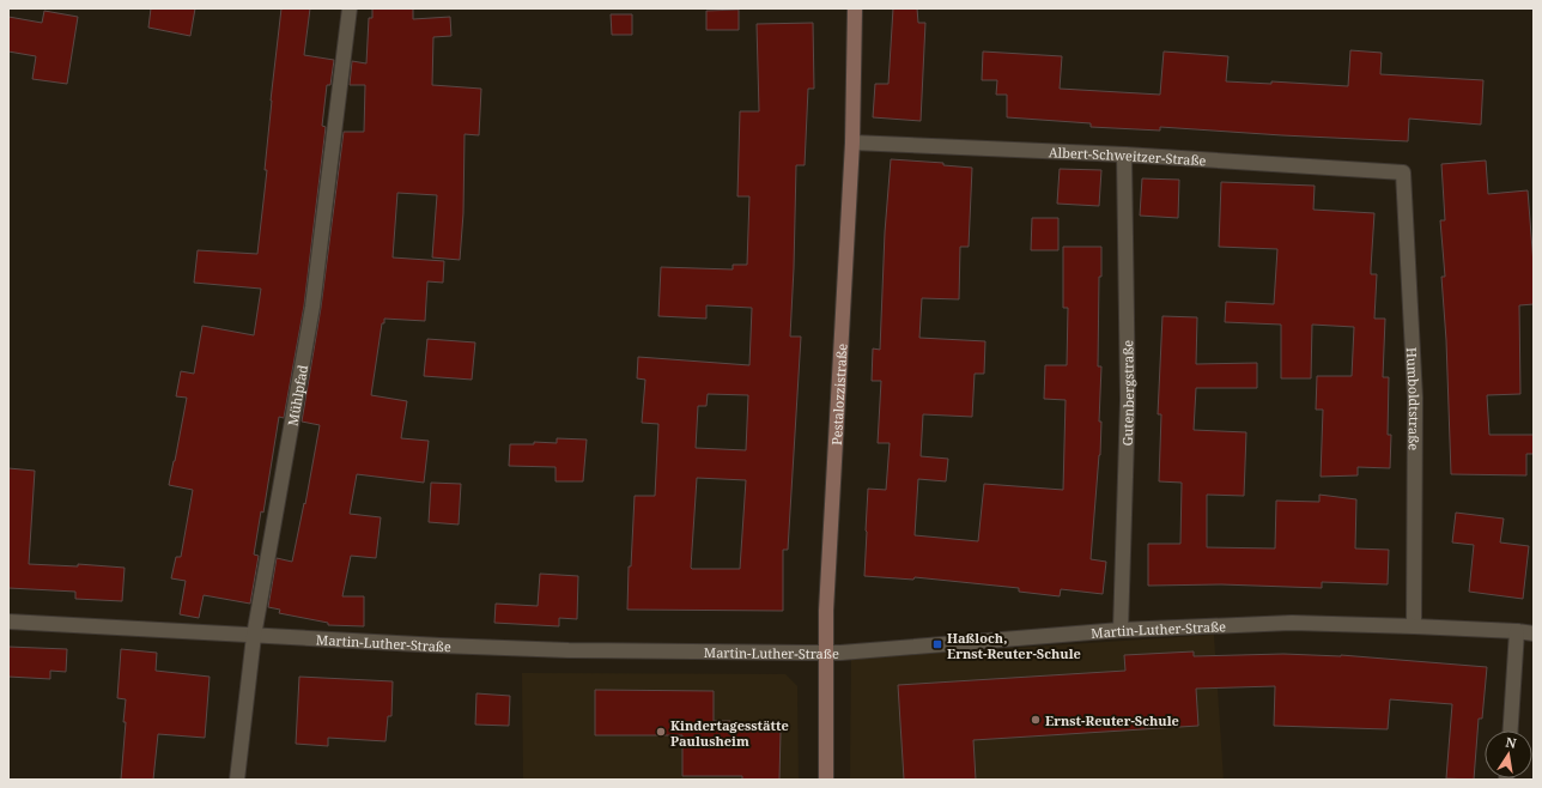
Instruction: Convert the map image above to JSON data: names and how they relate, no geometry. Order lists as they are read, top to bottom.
{
  "streets": {
    "main road": ["Pestalozzistraße"],
    "street": [
      "Albert-Schweitzer-Straße",
      "Gutenbergstraße",
      "Mühlpfad",
      "Humboldtstraße",
      "Martin-Luther-Straße"
    ]
  },
  "crossings": [
    ["Albert-Schweitzer-Straße", "Gutenbergstraße"],
    ["Albert-Schweitzer-Straße", "Pestalozzistraße"],
    ["Albert-Schweitzer-Straße", "Humboldtstraße"],
    ["Gutenbergstraße", "Martin-Luther-Straße"],
    ["Pestalozzistraße", "Martin-Luther-Straße"],
    ["Mühlpfad", "Martin-Luther-Straße"],
    ["Humboldtstraße", "Martin-Luther-Straße"]
  ],
  "places": {
    "transit": ["Haßloch, Ernst-Reuter-Schule"],
    "other": ["Ernst-Reuter-Schule", "Kindertagesstätte Paulusheim"]
  },
  "north": "top"
}
